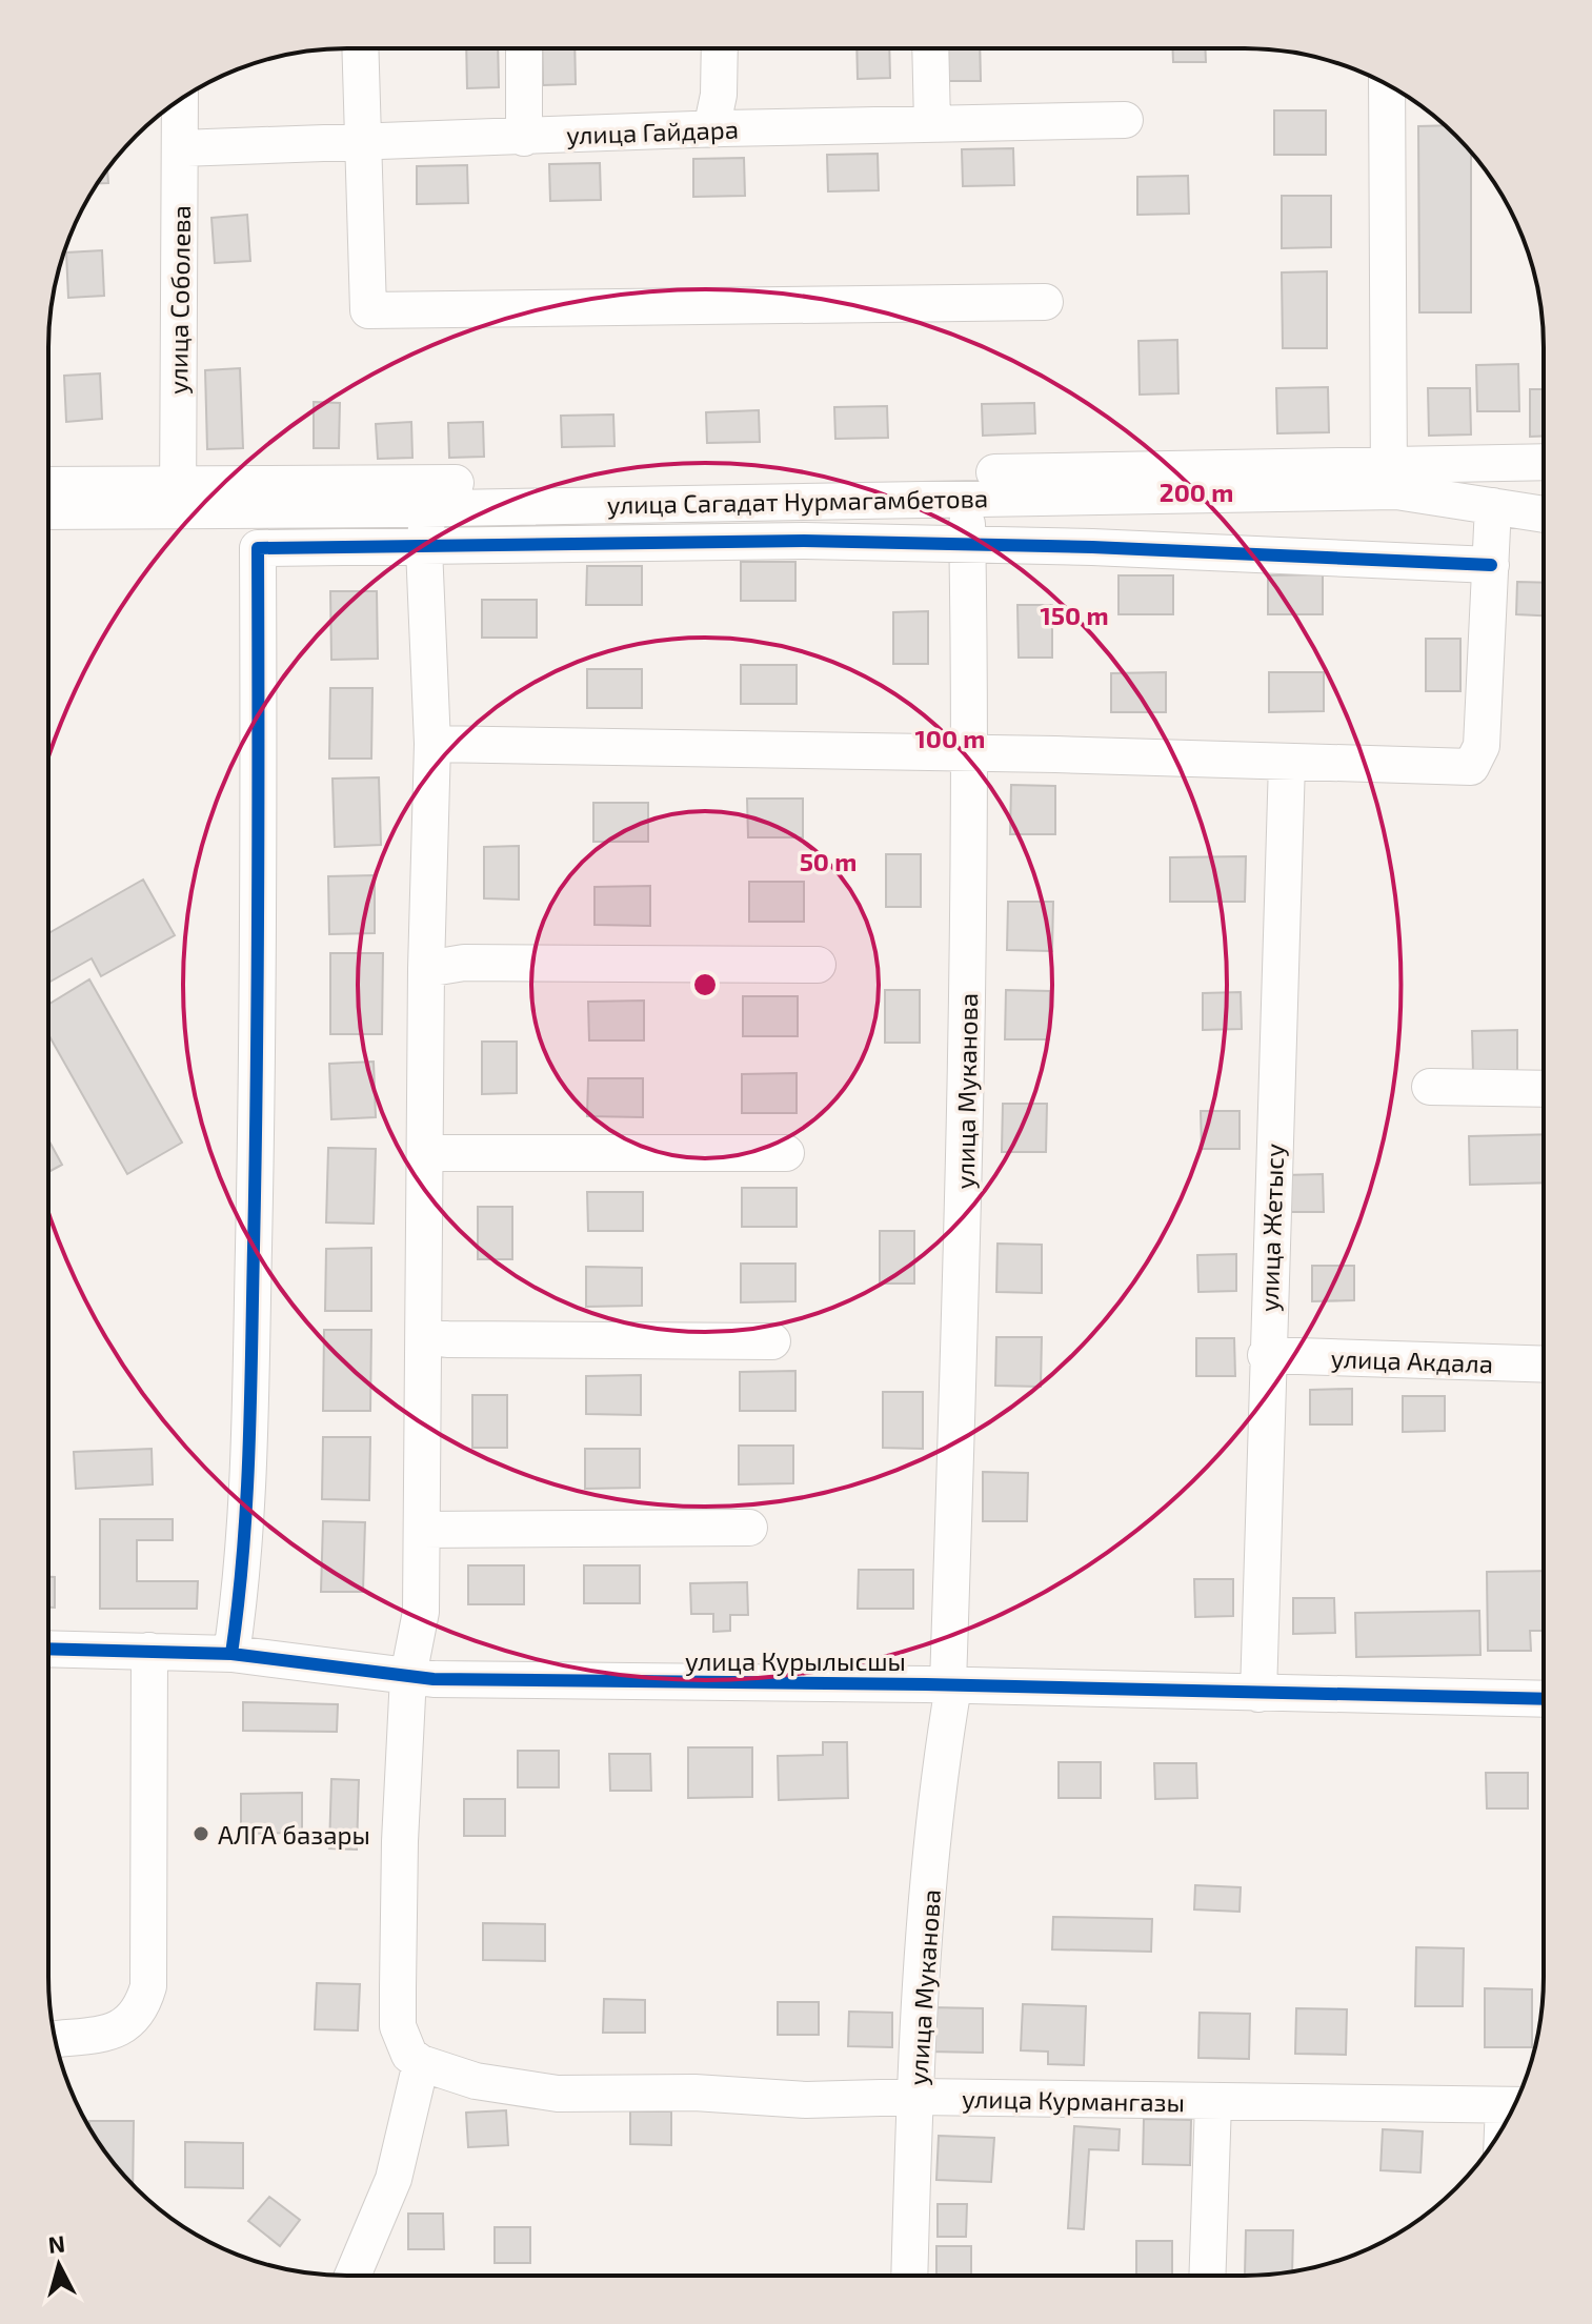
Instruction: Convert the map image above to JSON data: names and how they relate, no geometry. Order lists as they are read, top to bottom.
{
  "streets": {
    "street": [
      "улица Гайдара",
      "улица Соболева",
      "улица Сагадат Нурмагамбетова",
      "улица Муканова",
      "улица Жетысу",
      "улица Акдала",
      "улица Курылысшы",
      "улица Курмангазы"
    ]
  },
  "crossings": [
    ["улица Гайдара", "улица Соболева"],
    ["улица Соболева", "улица Сагадат Нурмагамбетова"],
    ["улица Сагадат Нурмагамбетова", "улица Муканова"],
    ["улица Муканова", "улица Курылысшы"],
    ["улица Муканова", "улица Курмангазы"],
    ["улица Жетысу", "улица Акдала"],
    ["улица Жетысу", "улица Курылысшы"]
  ],
  "places": ["АЛГА базары"],
  "north": "top",
  "rings": [
    "200 m",
    "150 m",
    "100 m",
    "50 m"
  ]
}
